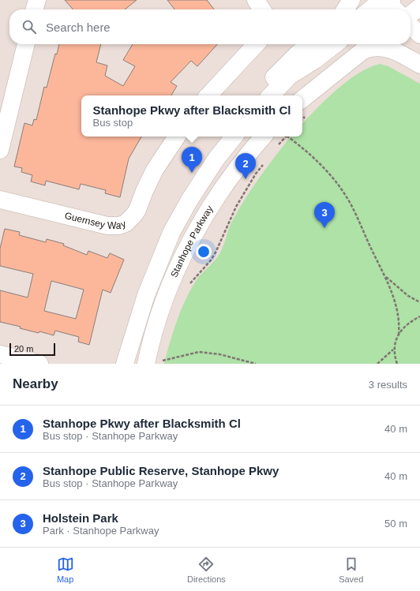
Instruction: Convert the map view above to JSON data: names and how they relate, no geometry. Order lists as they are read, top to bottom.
{
  "streets": {
    "main road": ["Guernsey Way", "Stanhope Parkway"]
  },
  "scale_bar": "20 m",
  "page": {
    "search": "Search here",
    "popup": ["Stanhope Pkwy after Blacksmith Cl", "Bus stop"],
    "pins": ["1", "2", "3"],
    "scale": "20 m",
    "heading": ["Nearby", "3 results"],
    "list": [
      {
        "mark": "1",
        "name": "Stanhope Pkwy after Blacksmith Cl",
        "note": "Bus stop · Stanhope Parkway",
        "value": "40 m"
      },
      {
        "mark": "2",
        "name": "Stanhope Public Reserve, Stanhope Pkwy",
        "note": "Bus stop · Stanhope Parkway",
        "value": "40 m"
      },
      {
        "mark": "3",
        "name": "Holstein Park",
        "note": "Park · Stanhope Parkway",
        "value": "50 m"
      }
    ],
    "nav": ["Map", "Directions", "Saved"]
  }
}
